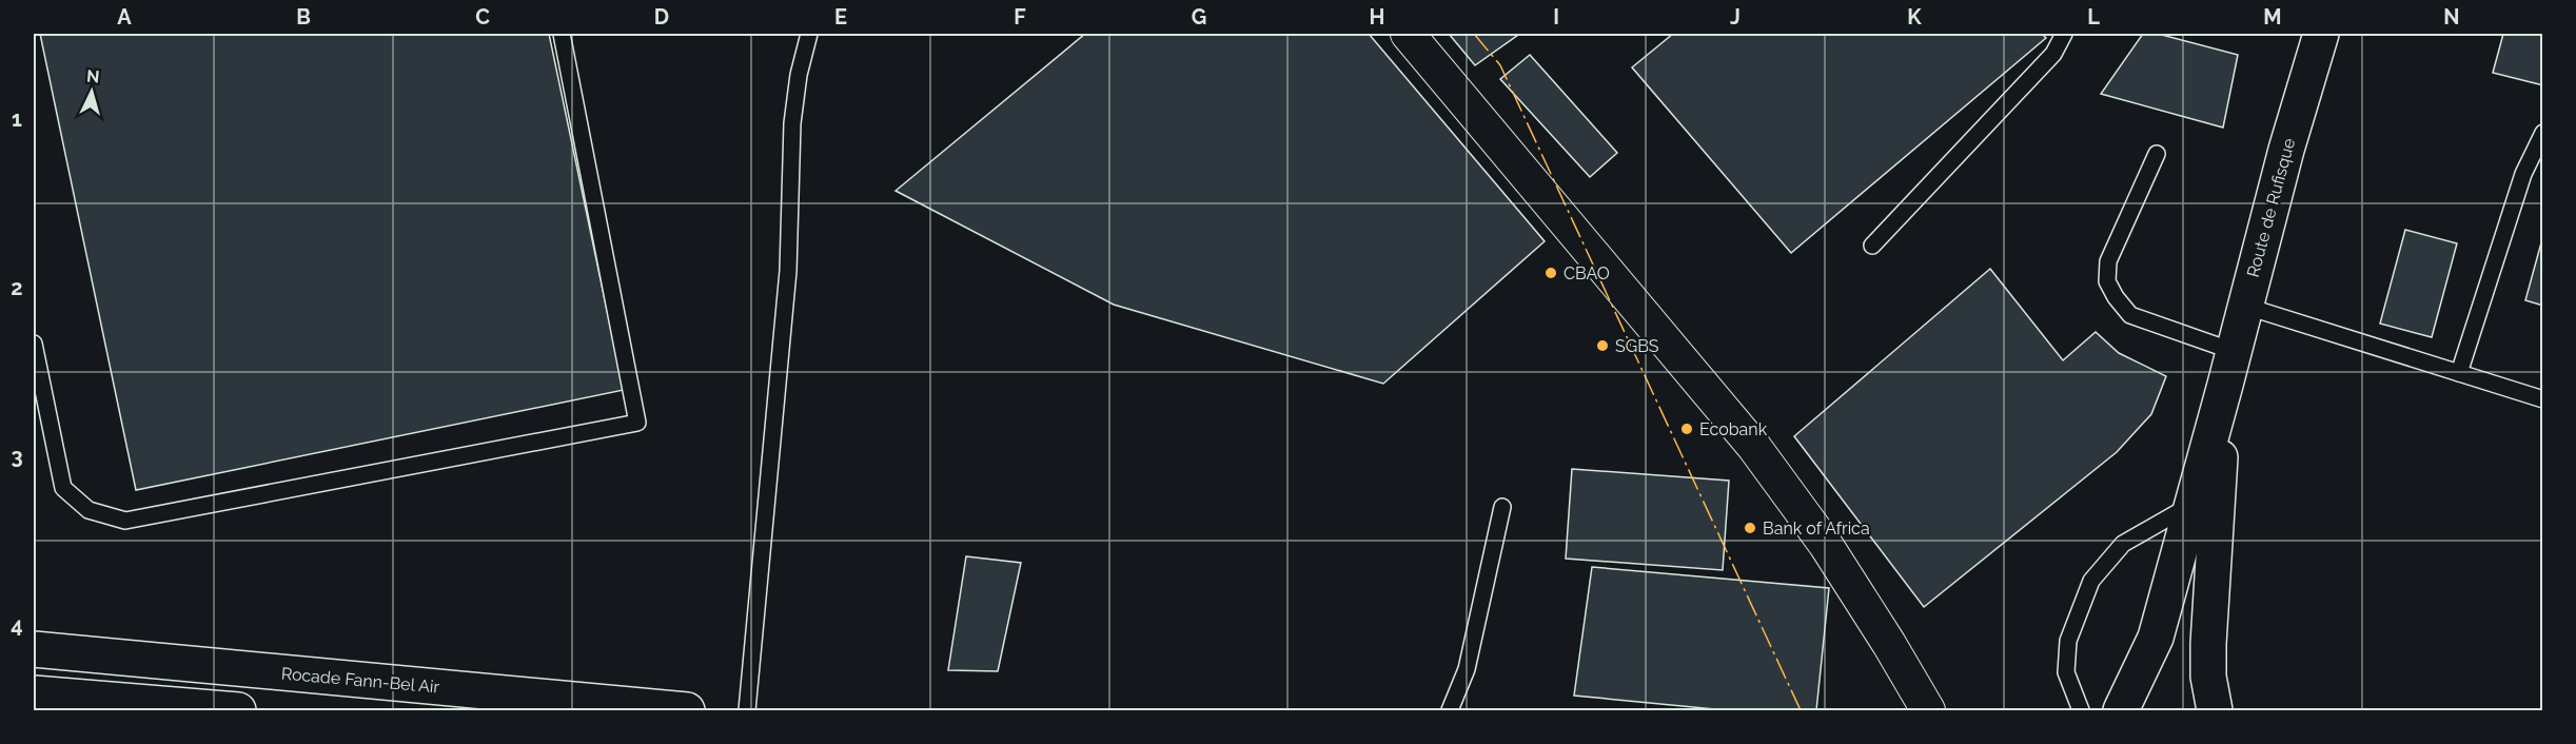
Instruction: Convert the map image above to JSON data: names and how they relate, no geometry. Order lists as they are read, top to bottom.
{
  "streets": {
    "main road": ["Route de Rufisque", "Rocade Fann-Bel Air"]
  },
  "places": [
    "CBAO",
    "SGBS",
    "Ecobank",
    "Bank of Africa"
  ],
  "north": "top",
  "grid": {
    "columns": [
      "A",
      "B",
      "C",
      "D",
      "E",
      "F",
      "G",
      "H",
      "I",
      "J",
      "K",
      "L",
      "M",
      "N"
    ],
    "rows": [
      "1",
      "2",
      "3",
      "4"
    ]
  }
}
